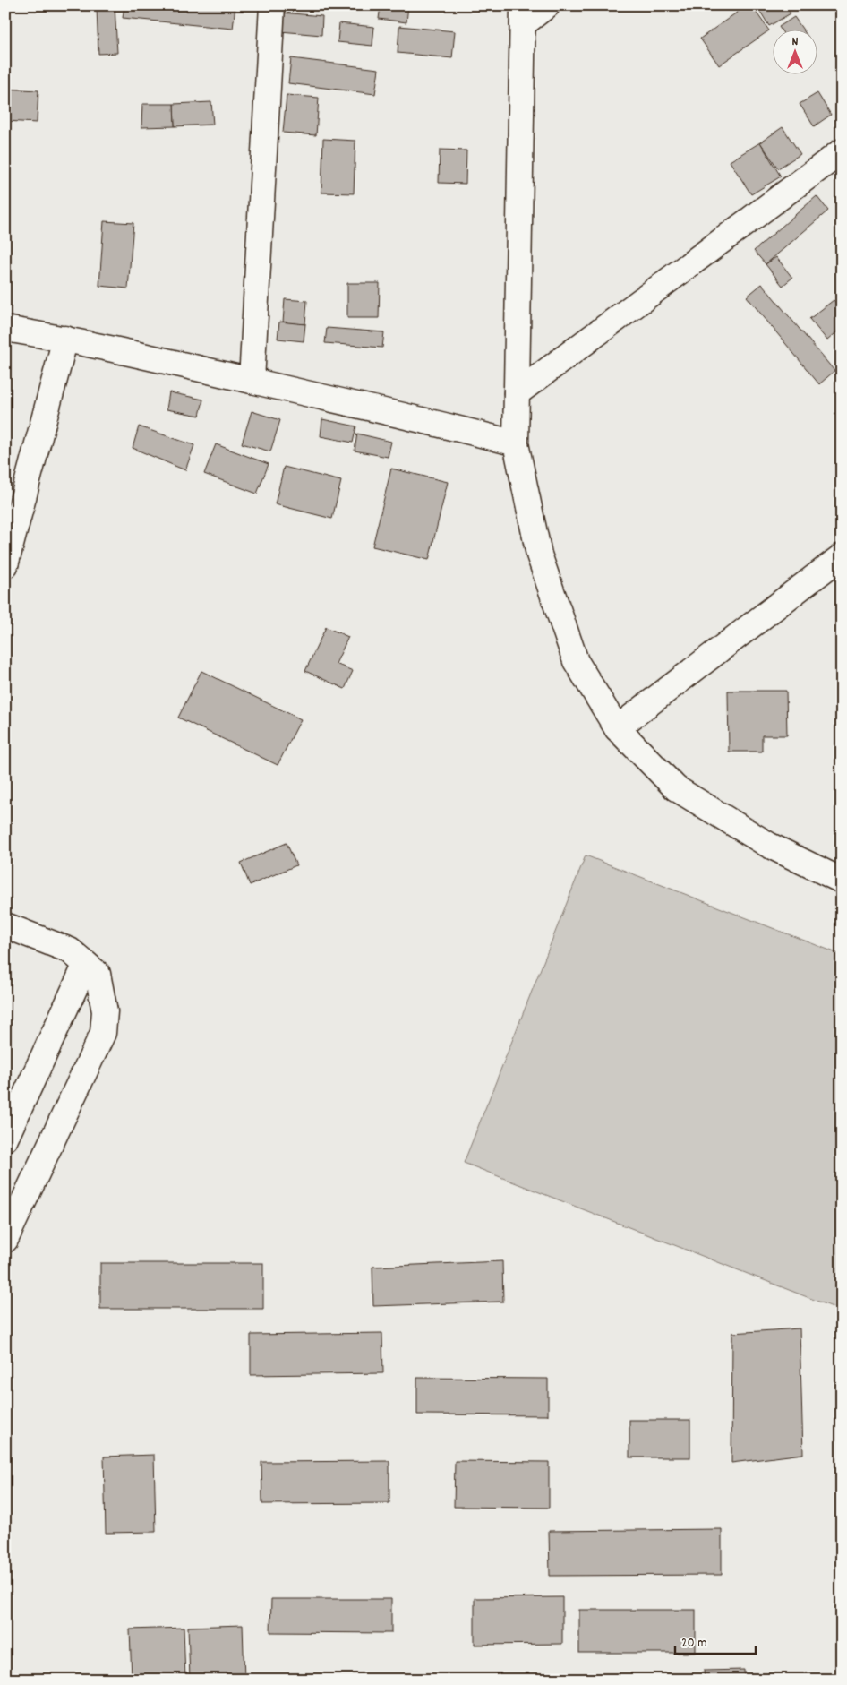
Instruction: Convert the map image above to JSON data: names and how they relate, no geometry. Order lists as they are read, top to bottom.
{
  "scale_bar": "20 m",
  "north": "top"
}
